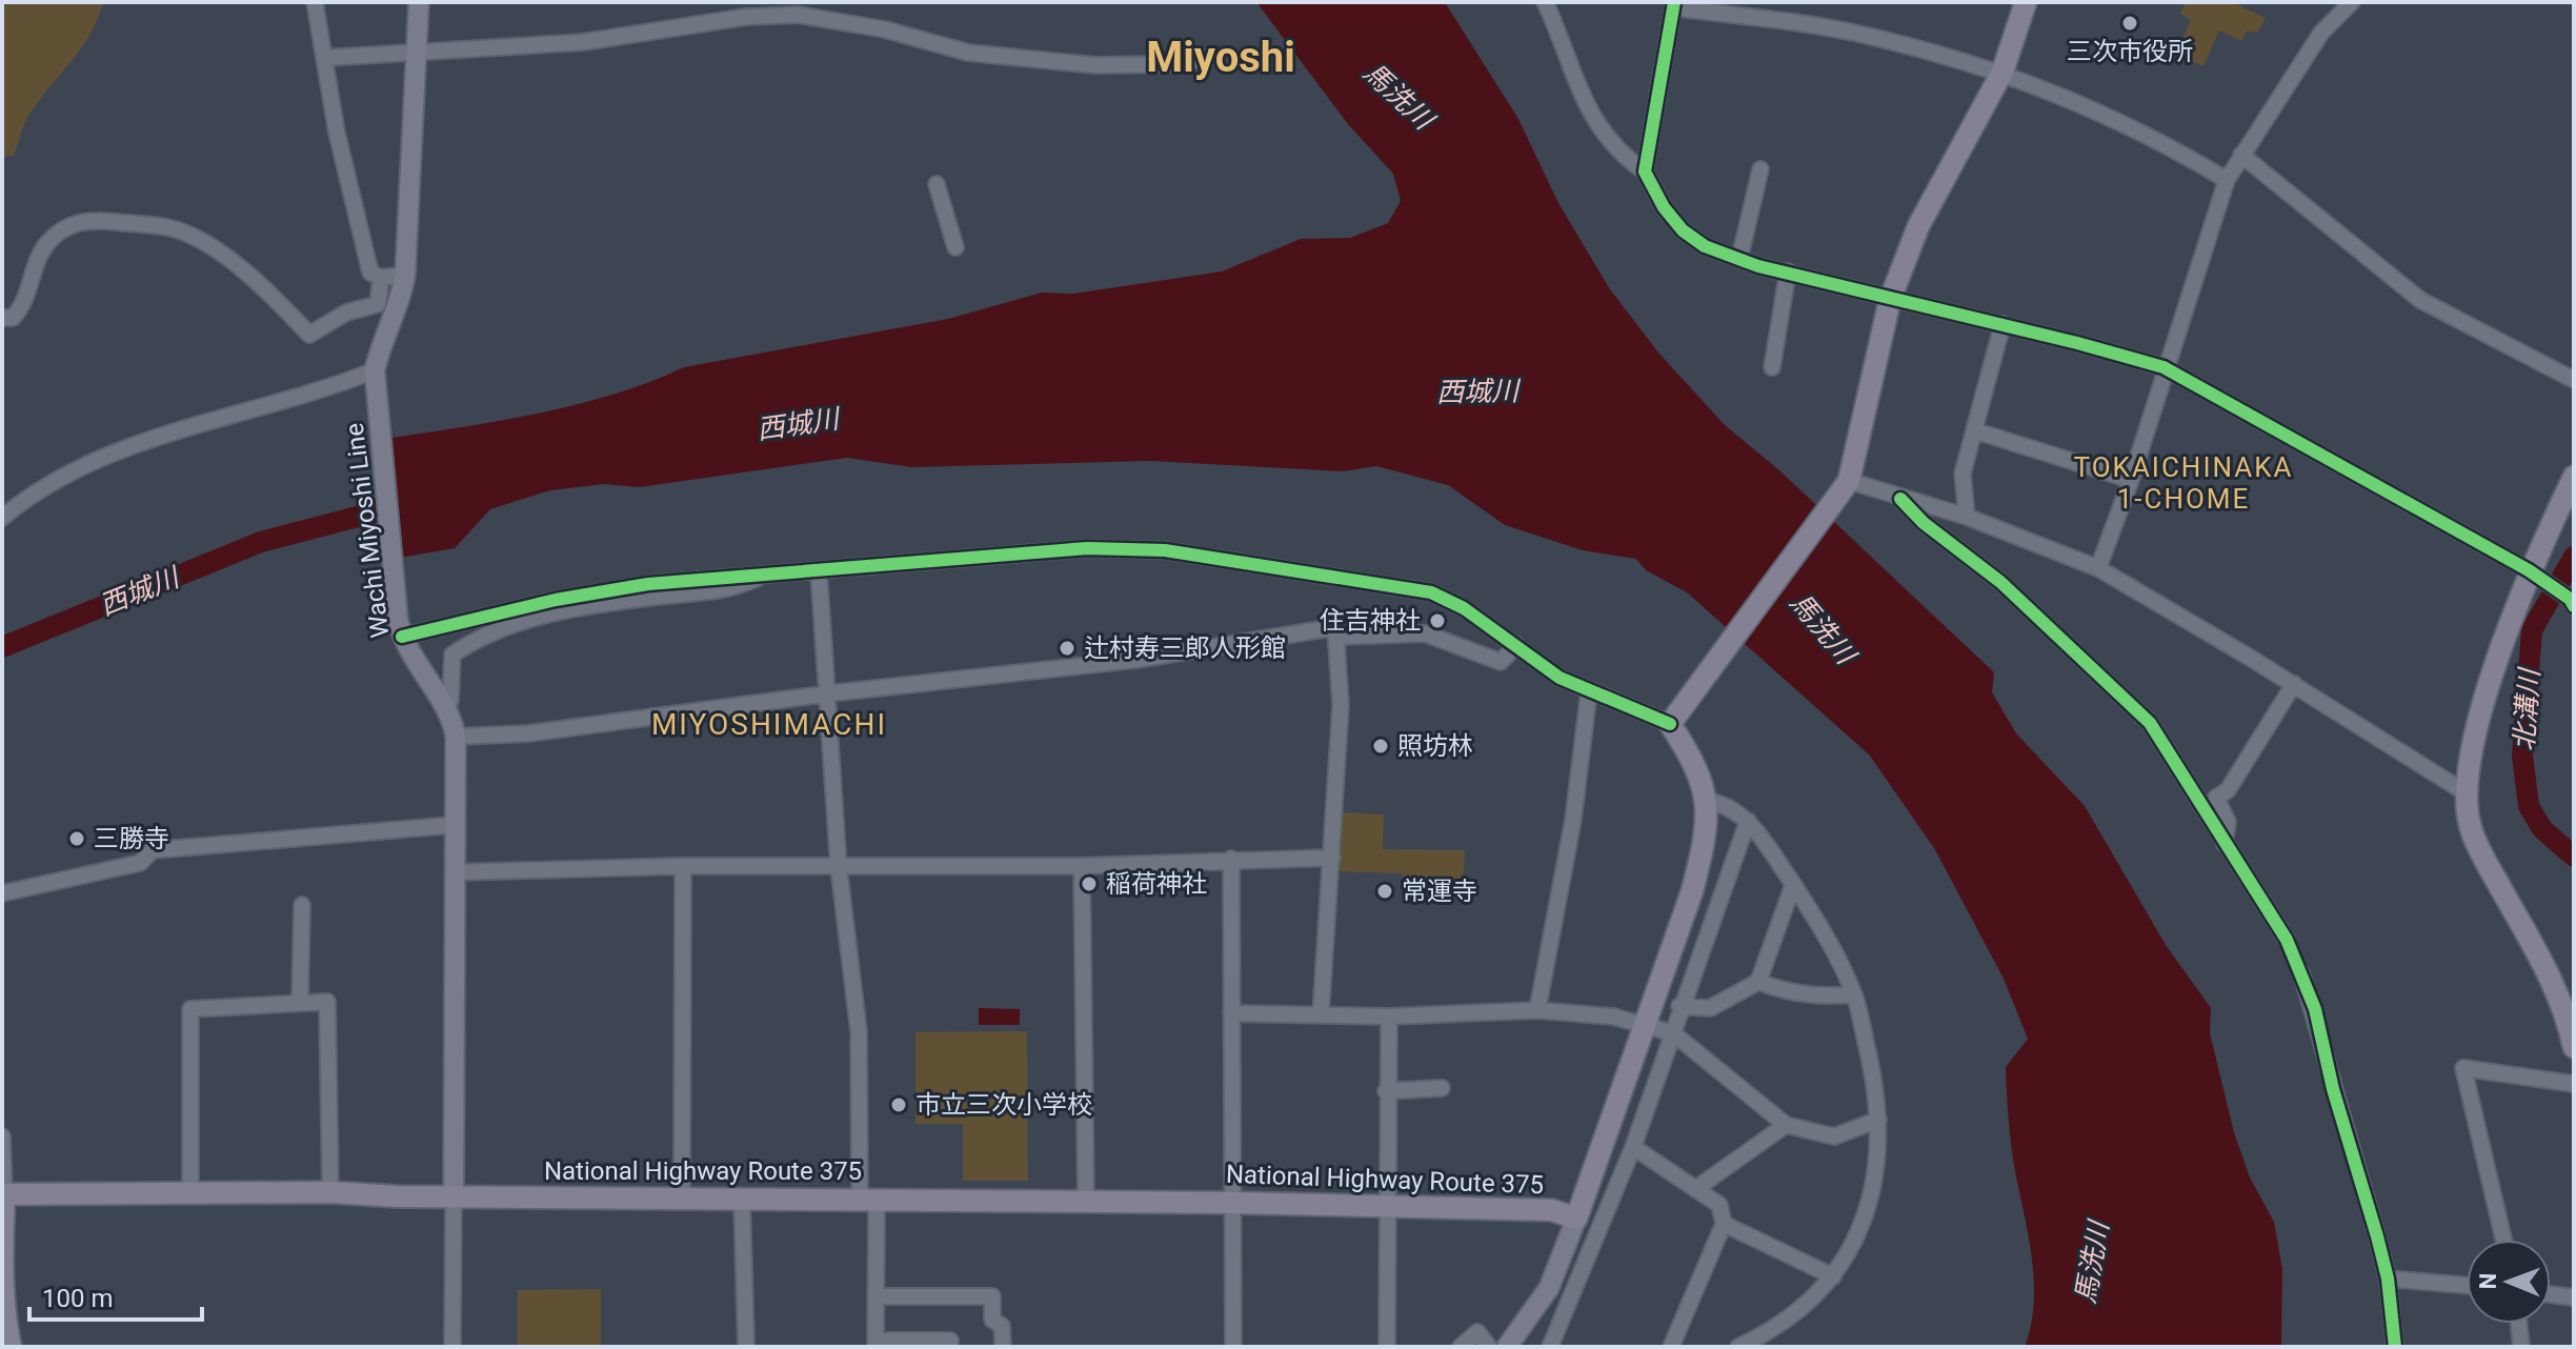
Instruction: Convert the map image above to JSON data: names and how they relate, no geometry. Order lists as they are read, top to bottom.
{
  "streets": {
    "highway": ["National Highway Route 375"],
    "main road": ["Wachi Miyoshi Line"]
  },
  "crossings": [
    ["Wachi Miyoshi Line", "National Highway Route 375"]
  ],
  "districts": ["Miyoshi", "TOKAICHINAKA 1-CHOME", "MIYOSHIMACHI"],
  "water": ["馬洗川", "西城川", "北溝川"],
  "places": [
    "三次市役所",
    "住吉神社",
    "辻村寿三郎人形館",
    "照坊林",
    "三勝寺",
    "稲荷神社",
    "常運寺",
    "市立三次小学校"
  ],
  "scale_bar": "100 m",
  "north": "left"
}
